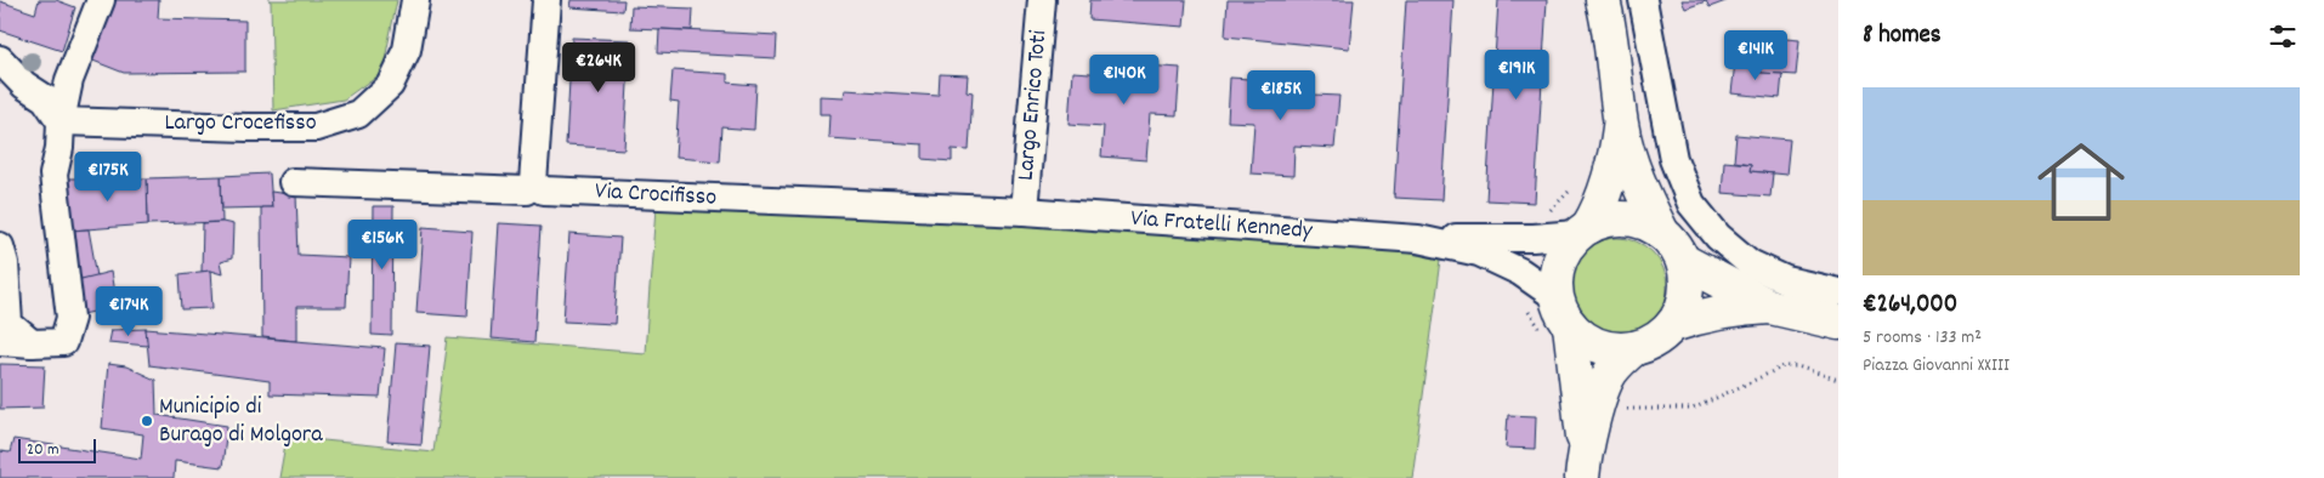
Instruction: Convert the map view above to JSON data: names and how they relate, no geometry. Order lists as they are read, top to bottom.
{
  "streets": {
    "street": [
      "Largo Enrico Toti",
      "Largo Crocefisso",
      "Via Crocifisso",
      "Via Fratelli Kennedy"
    ]
  },
  "crossings": [
    ["Largo Enrico Toti", "Via Crocifisso"],
    ["Largo Enrico Toti", "Via Fratelli Kennedy"],
    ["Via Crocifisso", "Via Fratelli Kennedy"]
  ],
  "places": ["Municipio di Burago di Molgora"],
  "scale_bar": "20 m",
  "page": {
    "heading": "8 homes",
    "price": [
      "€141K",
      "€264K",
      "€191K",
      "€140K",
      "€185K",
      "€175K",
      "€156K",
      "€174K"
    ],
    "list": [
      {
        "name": "€264,000",
        "note": "5 rooms · 133 m² · Piazza Giovanni XXIII"
      }
    ],
    "scale": "20 m"
  }
}
